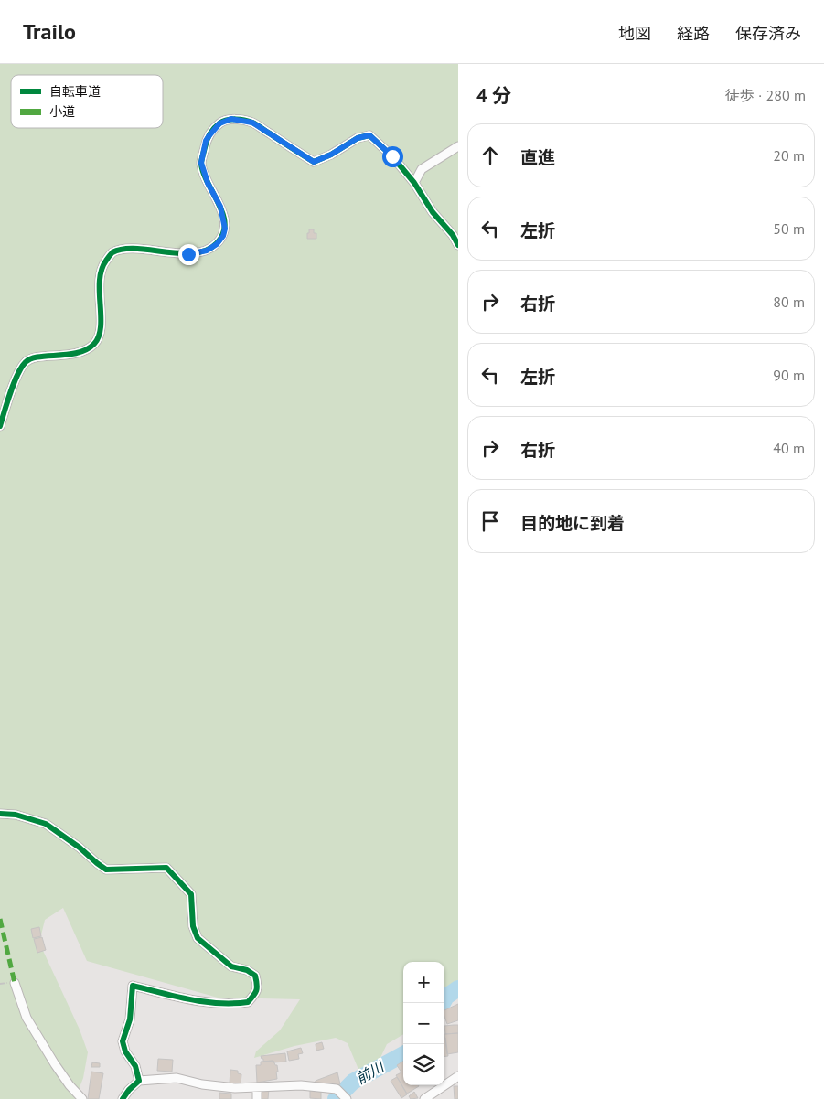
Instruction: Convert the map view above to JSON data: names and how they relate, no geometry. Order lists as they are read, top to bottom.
{
  "water": ["前川"],
  "legend": ["自転車道", "小道"],
  "page": {
    "header": "Trailo",
    "nav": ["地図", "経路", "保存済み"],
    "heading": ["4 分", "徒歩 · 280 m"],
    "list": [
      ["直進", "20 m"],
      ["左折", "50 m"],
      ["右折", "80 m"],
      ["左折", "90 m"],
      ["右折", "40 m"],
      "目的地に到着"
    ],
    "map_buttons": ["+", "−"]
  }
}
